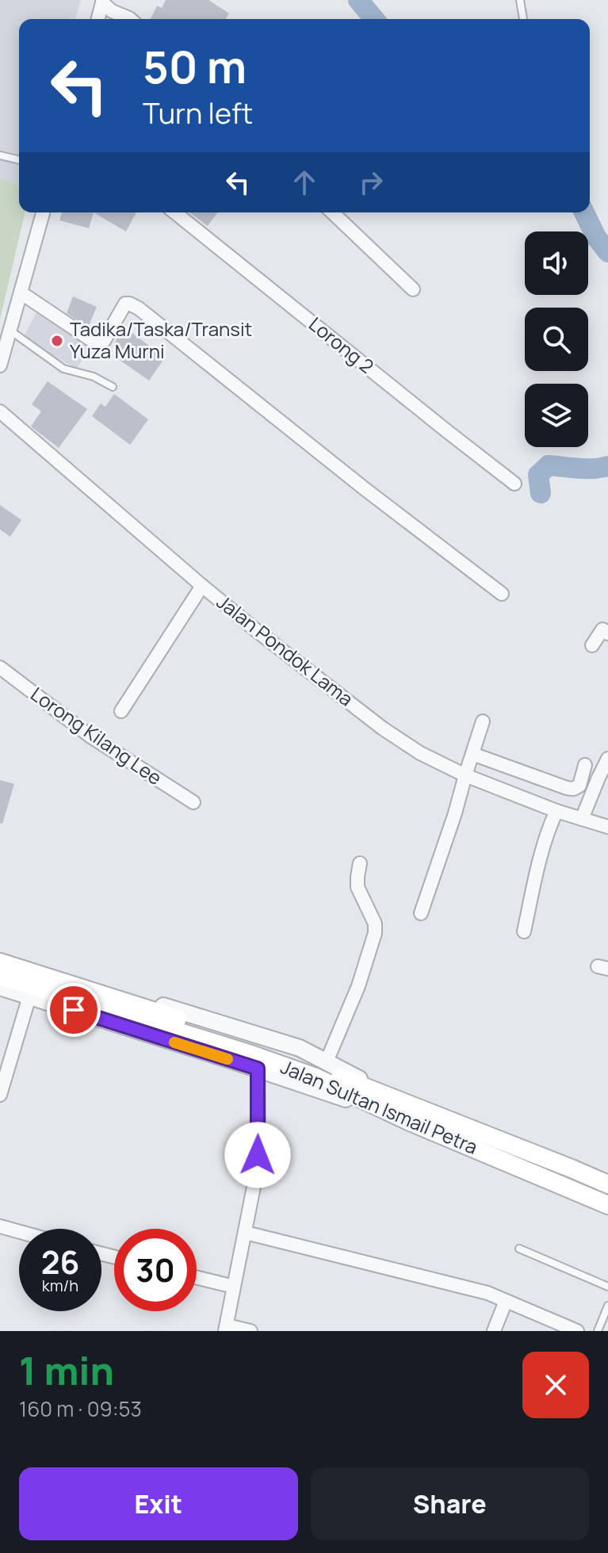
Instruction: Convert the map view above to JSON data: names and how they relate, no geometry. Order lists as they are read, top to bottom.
{
  "streets": {
    "main road": ["Jalan Sultan Ismail Petra"],
    "street": ["Lorong 2", "Jalan Pondok Lama", "Lorong Kilang Lee"]
  },
  "places": ["Tadika/Taska/Transit Yuza Murni"],
  "page": {
    "turn": ["50 m", "Turn left"],
    "speed": "26 km/h",
    "limit": "30",
    "heading": ["1 min", "160 m · 09:53"],
    "buttons": ["Exit", "Share"]
  }
}
